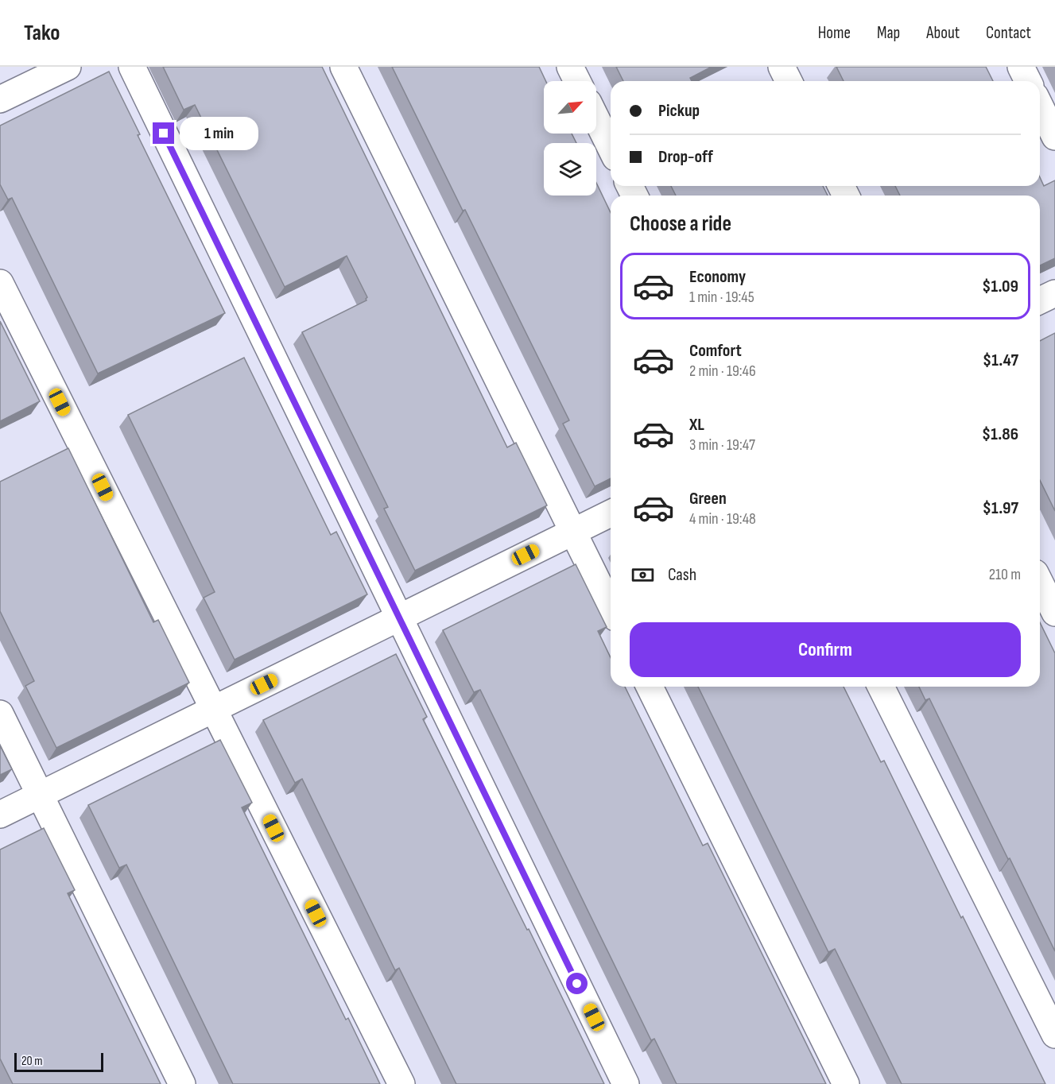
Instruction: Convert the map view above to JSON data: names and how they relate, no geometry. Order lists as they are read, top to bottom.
{
  "scale_bar": "20 m",
  "north": "top right",
  "page": {
    "header": "Tako",
    "nav": [
      "Home",
      "Map",
      "About",
      "Contact"
    ],
    "banner": ["Pickup", "Drop-off"],
    "bubble": "1 min",
    "heading": "Choose a ride",
    "list": [
      {
        "name": "Economy",
        "note": "1 min · 19:45",
        "value": "$1.09"
      },
      {
        "name": "Comfort",
        "note": "2 min · 19:46",
        "value": "$1.47"
      },
      {
        "name": "XL",
        "note": "3 min · 19:47",
        "value": "$1.86"
      },
      {
        "name": "Green",
        "note": "4 min · 19:48",
        "value": "$1.97"
      }
    ],
    "pay": ["Cash", "210 m"],
    "buttons": "Confirm",
    "scale": "20 m"
  }
}
